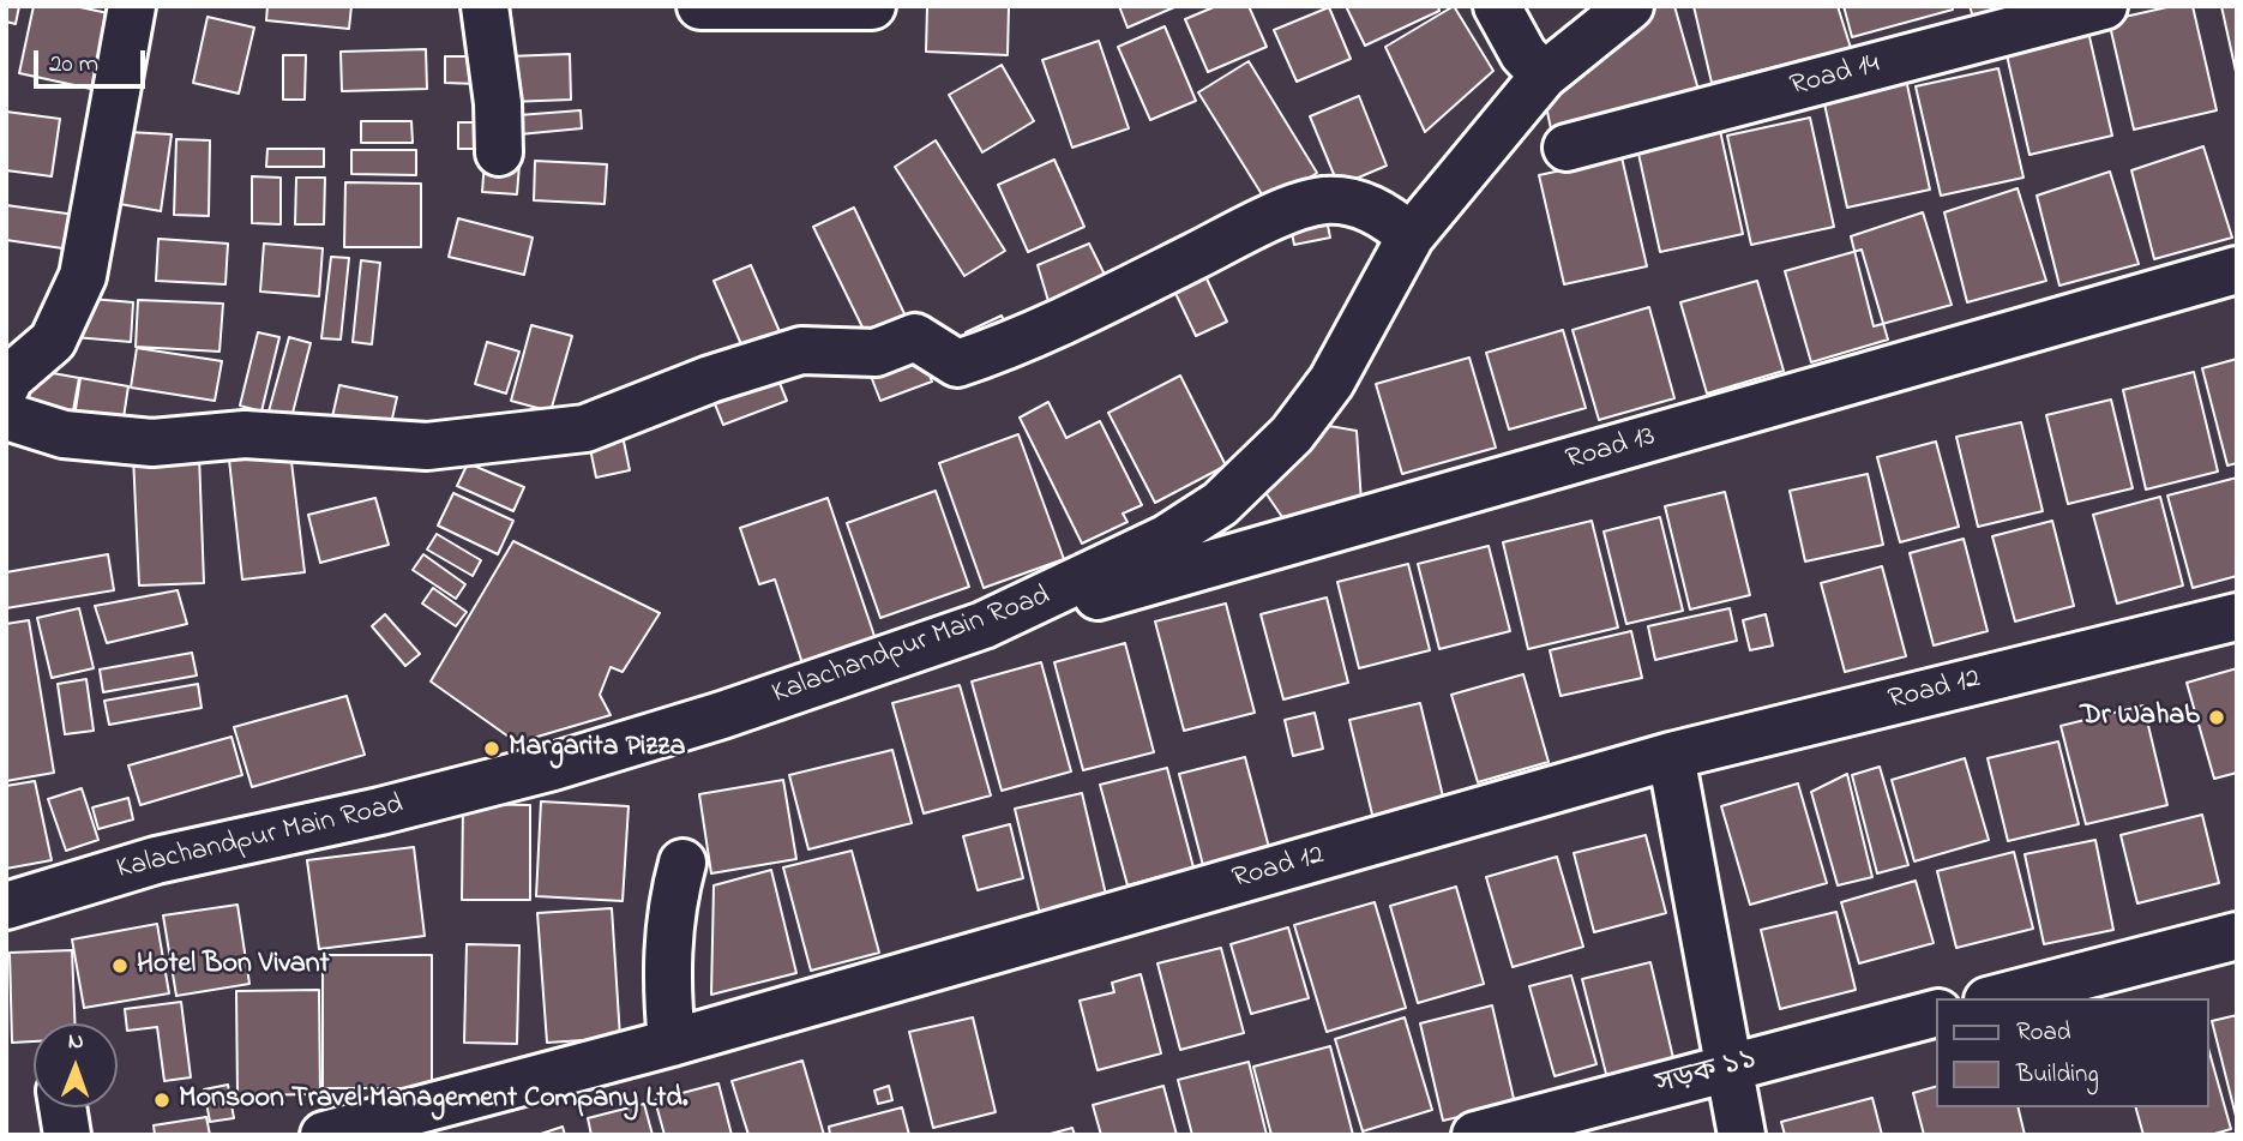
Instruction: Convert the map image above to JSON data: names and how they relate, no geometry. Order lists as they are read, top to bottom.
{
  "streets": {
    "street": [
      "Road 14",
      "Road 13",
      "Kalachandpur Main Road",
      "Road 12",
      "সড়ক ১১"
    ]
  },
  "crossings": [
    ["Road 13", "Kalachandpur Main Road"]
  ],
  "places": [
    "Dr Wahab",
    "Margarita Pizza",
    "Hotel Bon Vivant",
    "Monsoon Travel Management Company Ltd."
  ],
  "legend": ["Road", "Building"],
  "scale_bar": "20 m",
  "north": "top"
}
